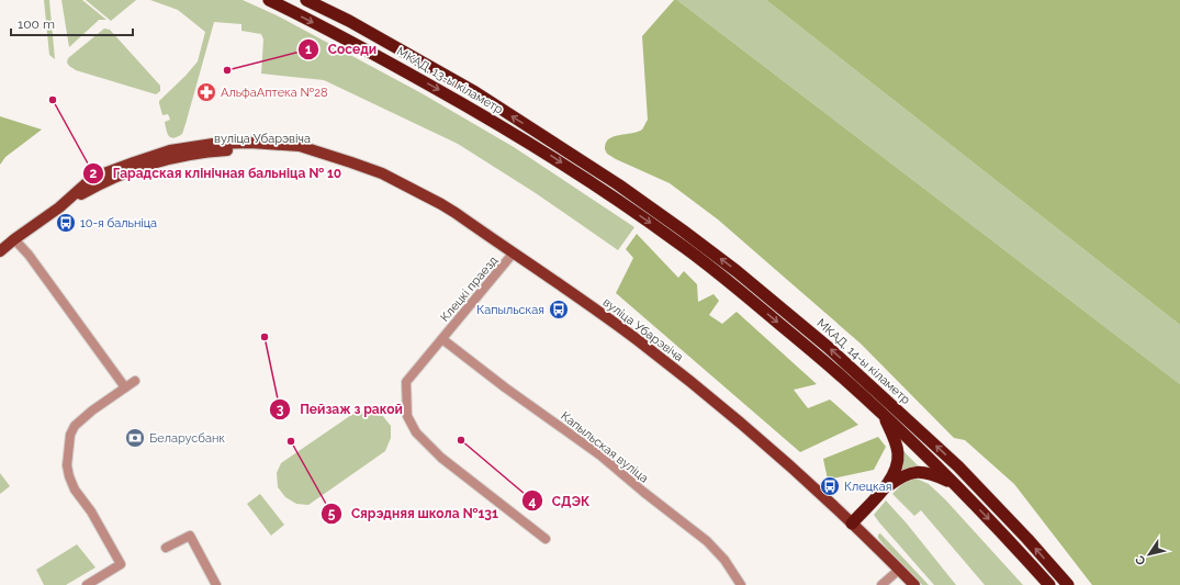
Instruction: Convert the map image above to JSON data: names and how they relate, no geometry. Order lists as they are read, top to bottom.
{
  "streets": {
    "highway": ["МКАД, 13-ы кіламетр", "МКАД, 14-ы кіламетр"],
    "main road": ["вуліца Убарэвіча"],
    "street": ["Клецкі праезд", "Капыльская вуліца"]
  },
  "crossings": [
    ["МКАД, 13-ы кіламетр", "МКАД, 14-ы кіламетр"],
    ["вуліца Убарэвіча", "Клецкі праезд"],
    ["Клецкі праезд", "Капыльская вуліца"]
  ],
  "places": {
    "other": [
      "Соседи",
      "Гарадская клінічная бальніца № 10",
      "Пейзаж з ракой",
      "СДЭК",
      "Сярэдняя школа №131"
    ],
    "pharmacy": ["АльфаАптека №28"],
    "bus stop": ["10-я бальніца", "Капыльская", "Клецкая"],
    "bank": ["Беларусбанк"]
  },
  "scale_bar": "100 m",
  "north": "bottom left"
}
